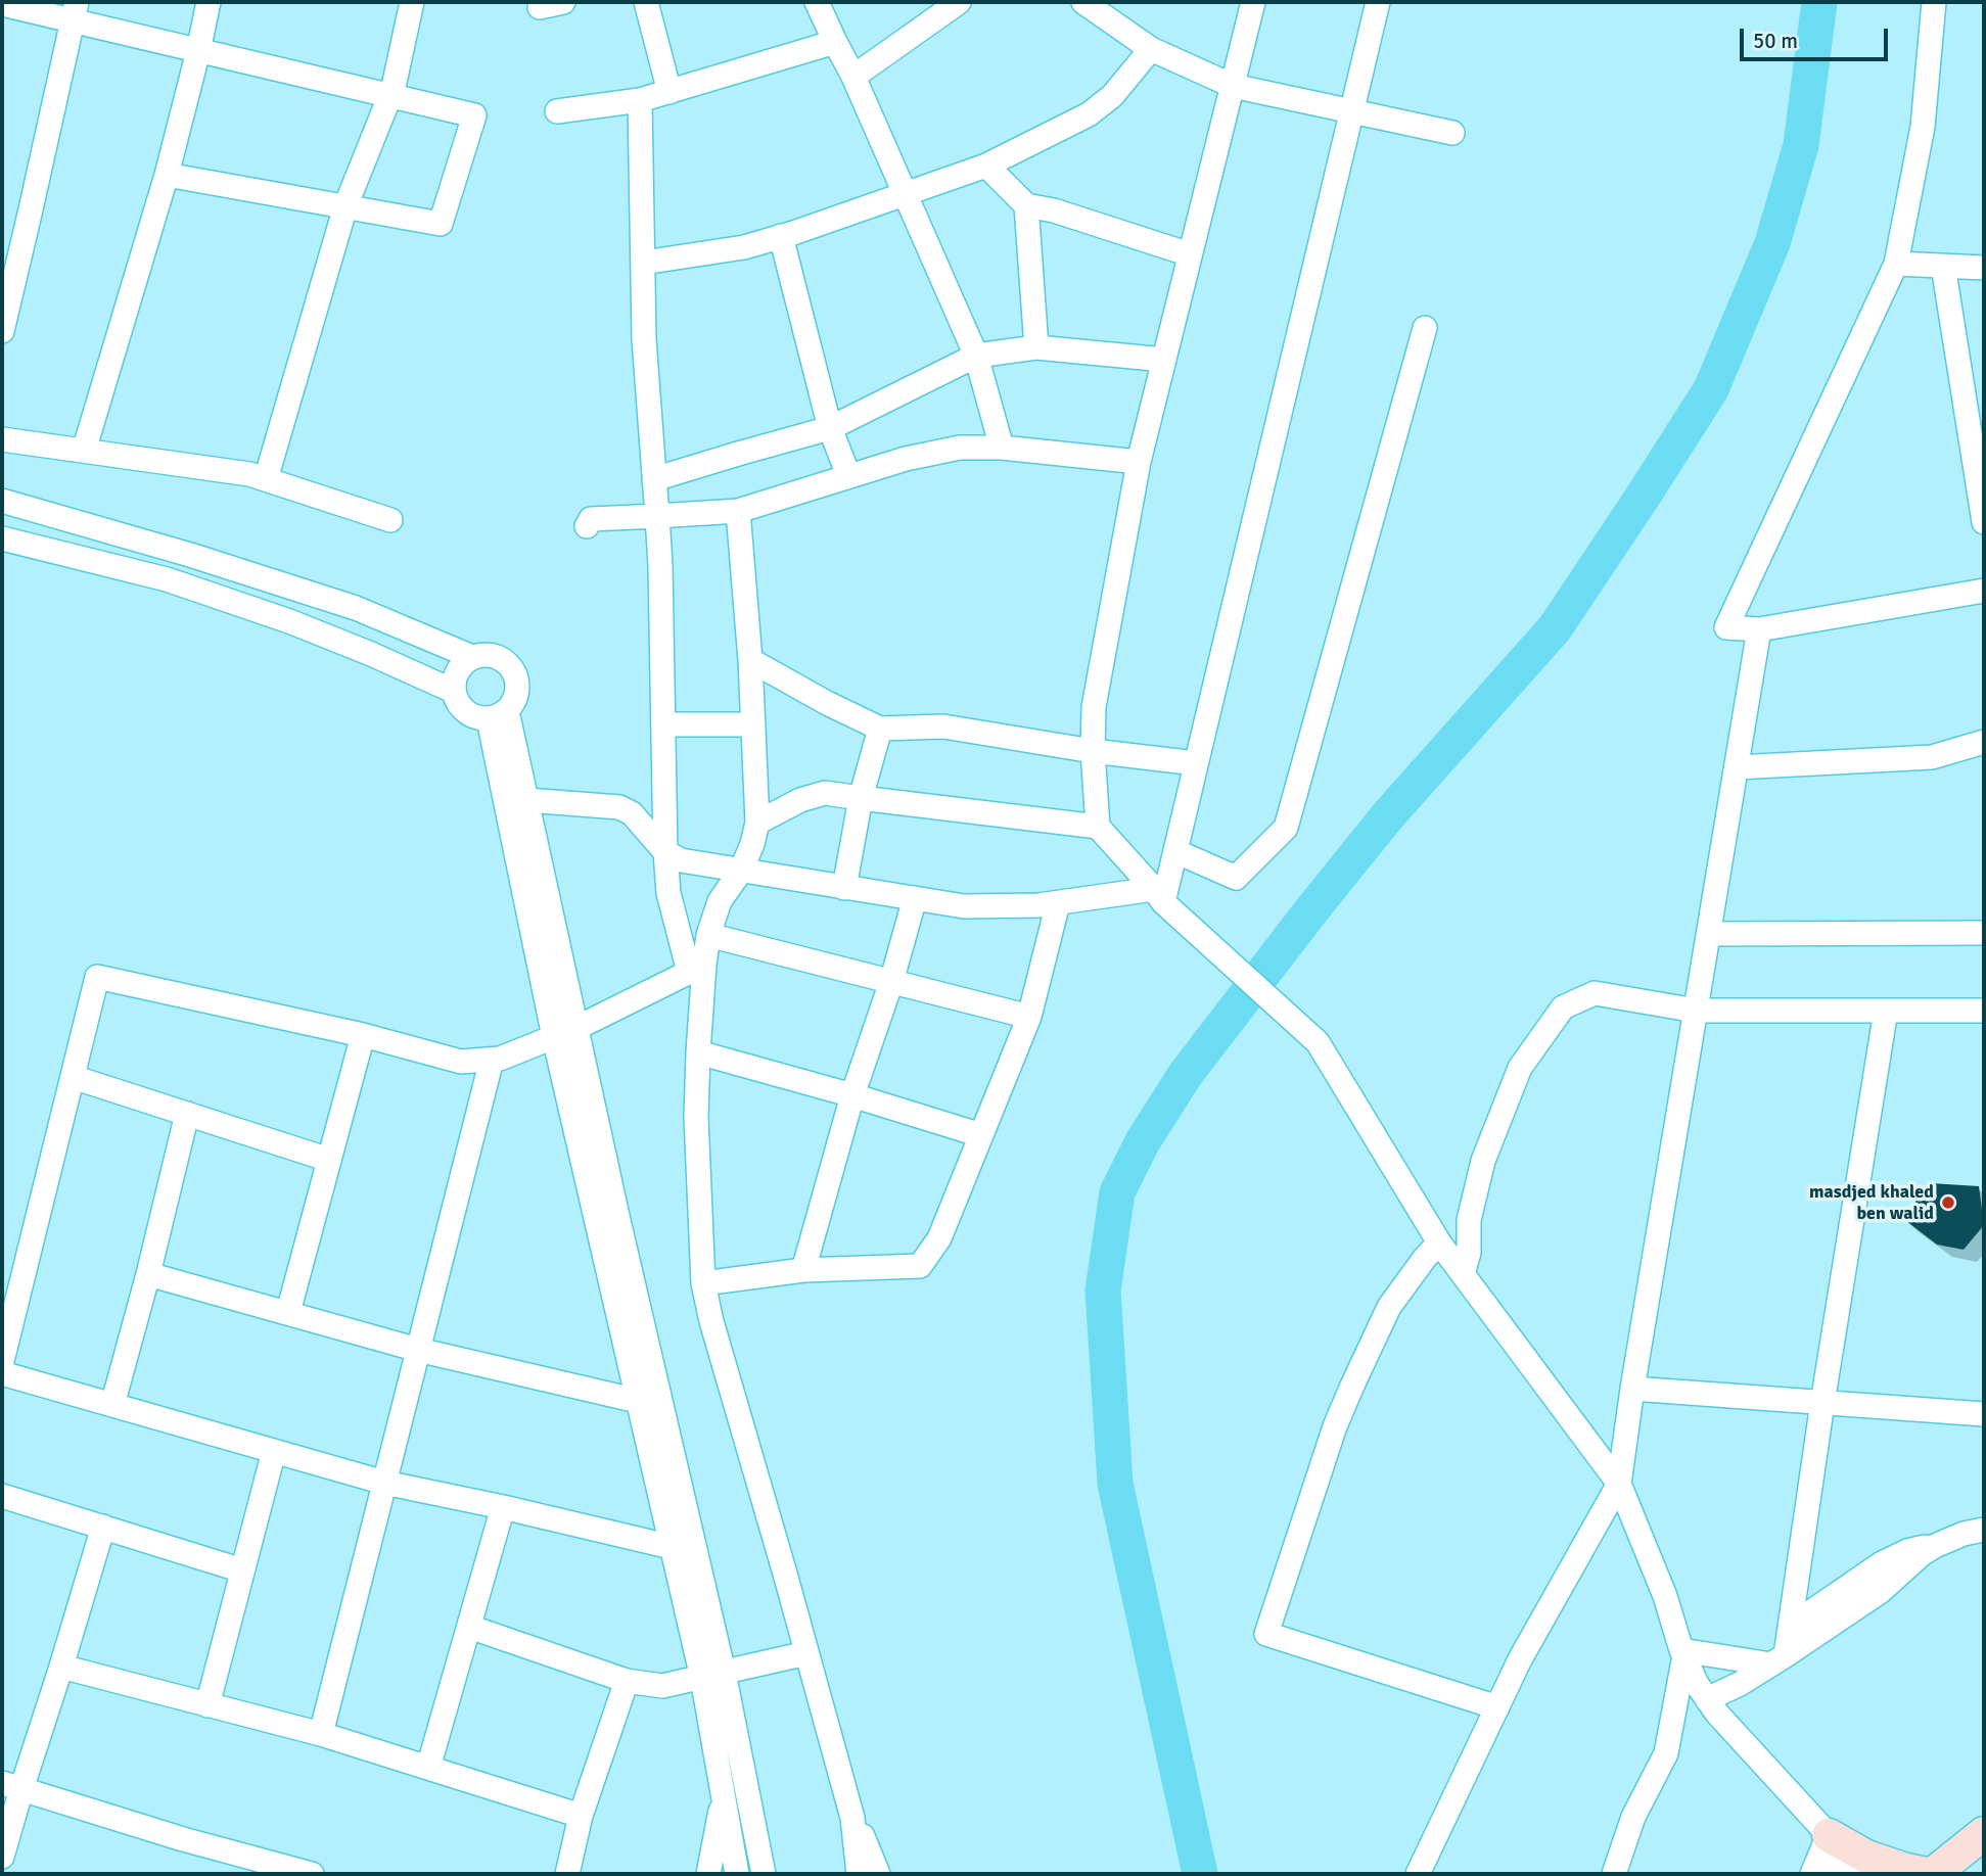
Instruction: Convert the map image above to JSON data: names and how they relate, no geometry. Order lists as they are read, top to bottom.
{
  "places": ["masdjed khaled ben walid"],
  "scale_bar": "50 m"
}
